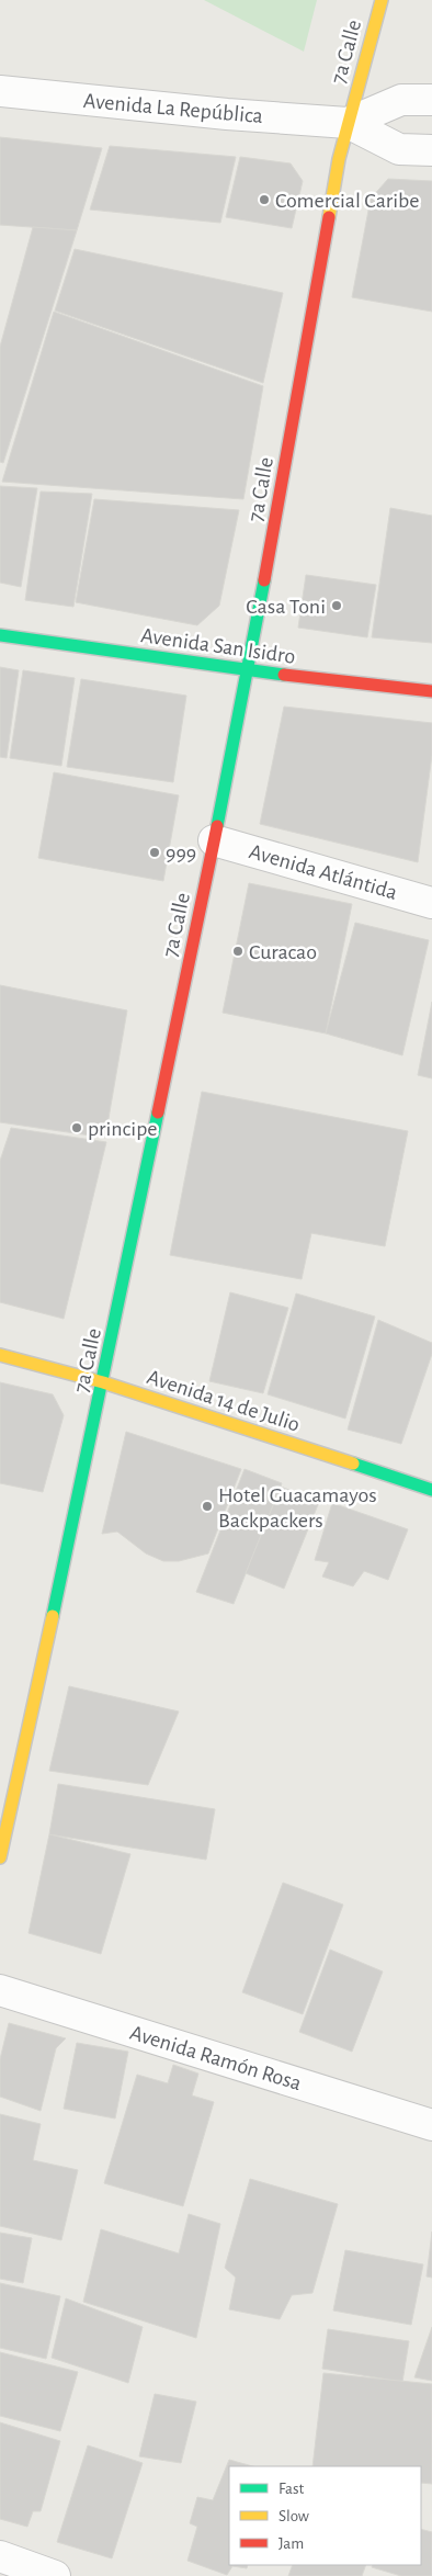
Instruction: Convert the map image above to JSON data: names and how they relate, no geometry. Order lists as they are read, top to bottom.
{
  "streets": {
    "street": [
      "7a Calle",
      "Avenida La República",
      "Avenida San Isidro",
      "Avenida Atlántida",
      "Avenida 14 de Julio",
      "Avenida Ramón Rosa"
    ]
  },
  "crossings": [
    ["7a Calle", "Avenida La República"],
    ["7a Calle", "Avenida San Isidro"],
    ["7a Calle", "Avenida Atlántida"],
    ["7a Calle", "Avenida 14 de Julio"]
  ],
  "places": [
    "Comercial Caribe",
    "Casa Toni",
    "999",
    "Curacao",
    "principe",
    "Hotel Guacamayos Backpackers"
  ],
  "legend": ["Fast", "Slow", "Jam"]
}
